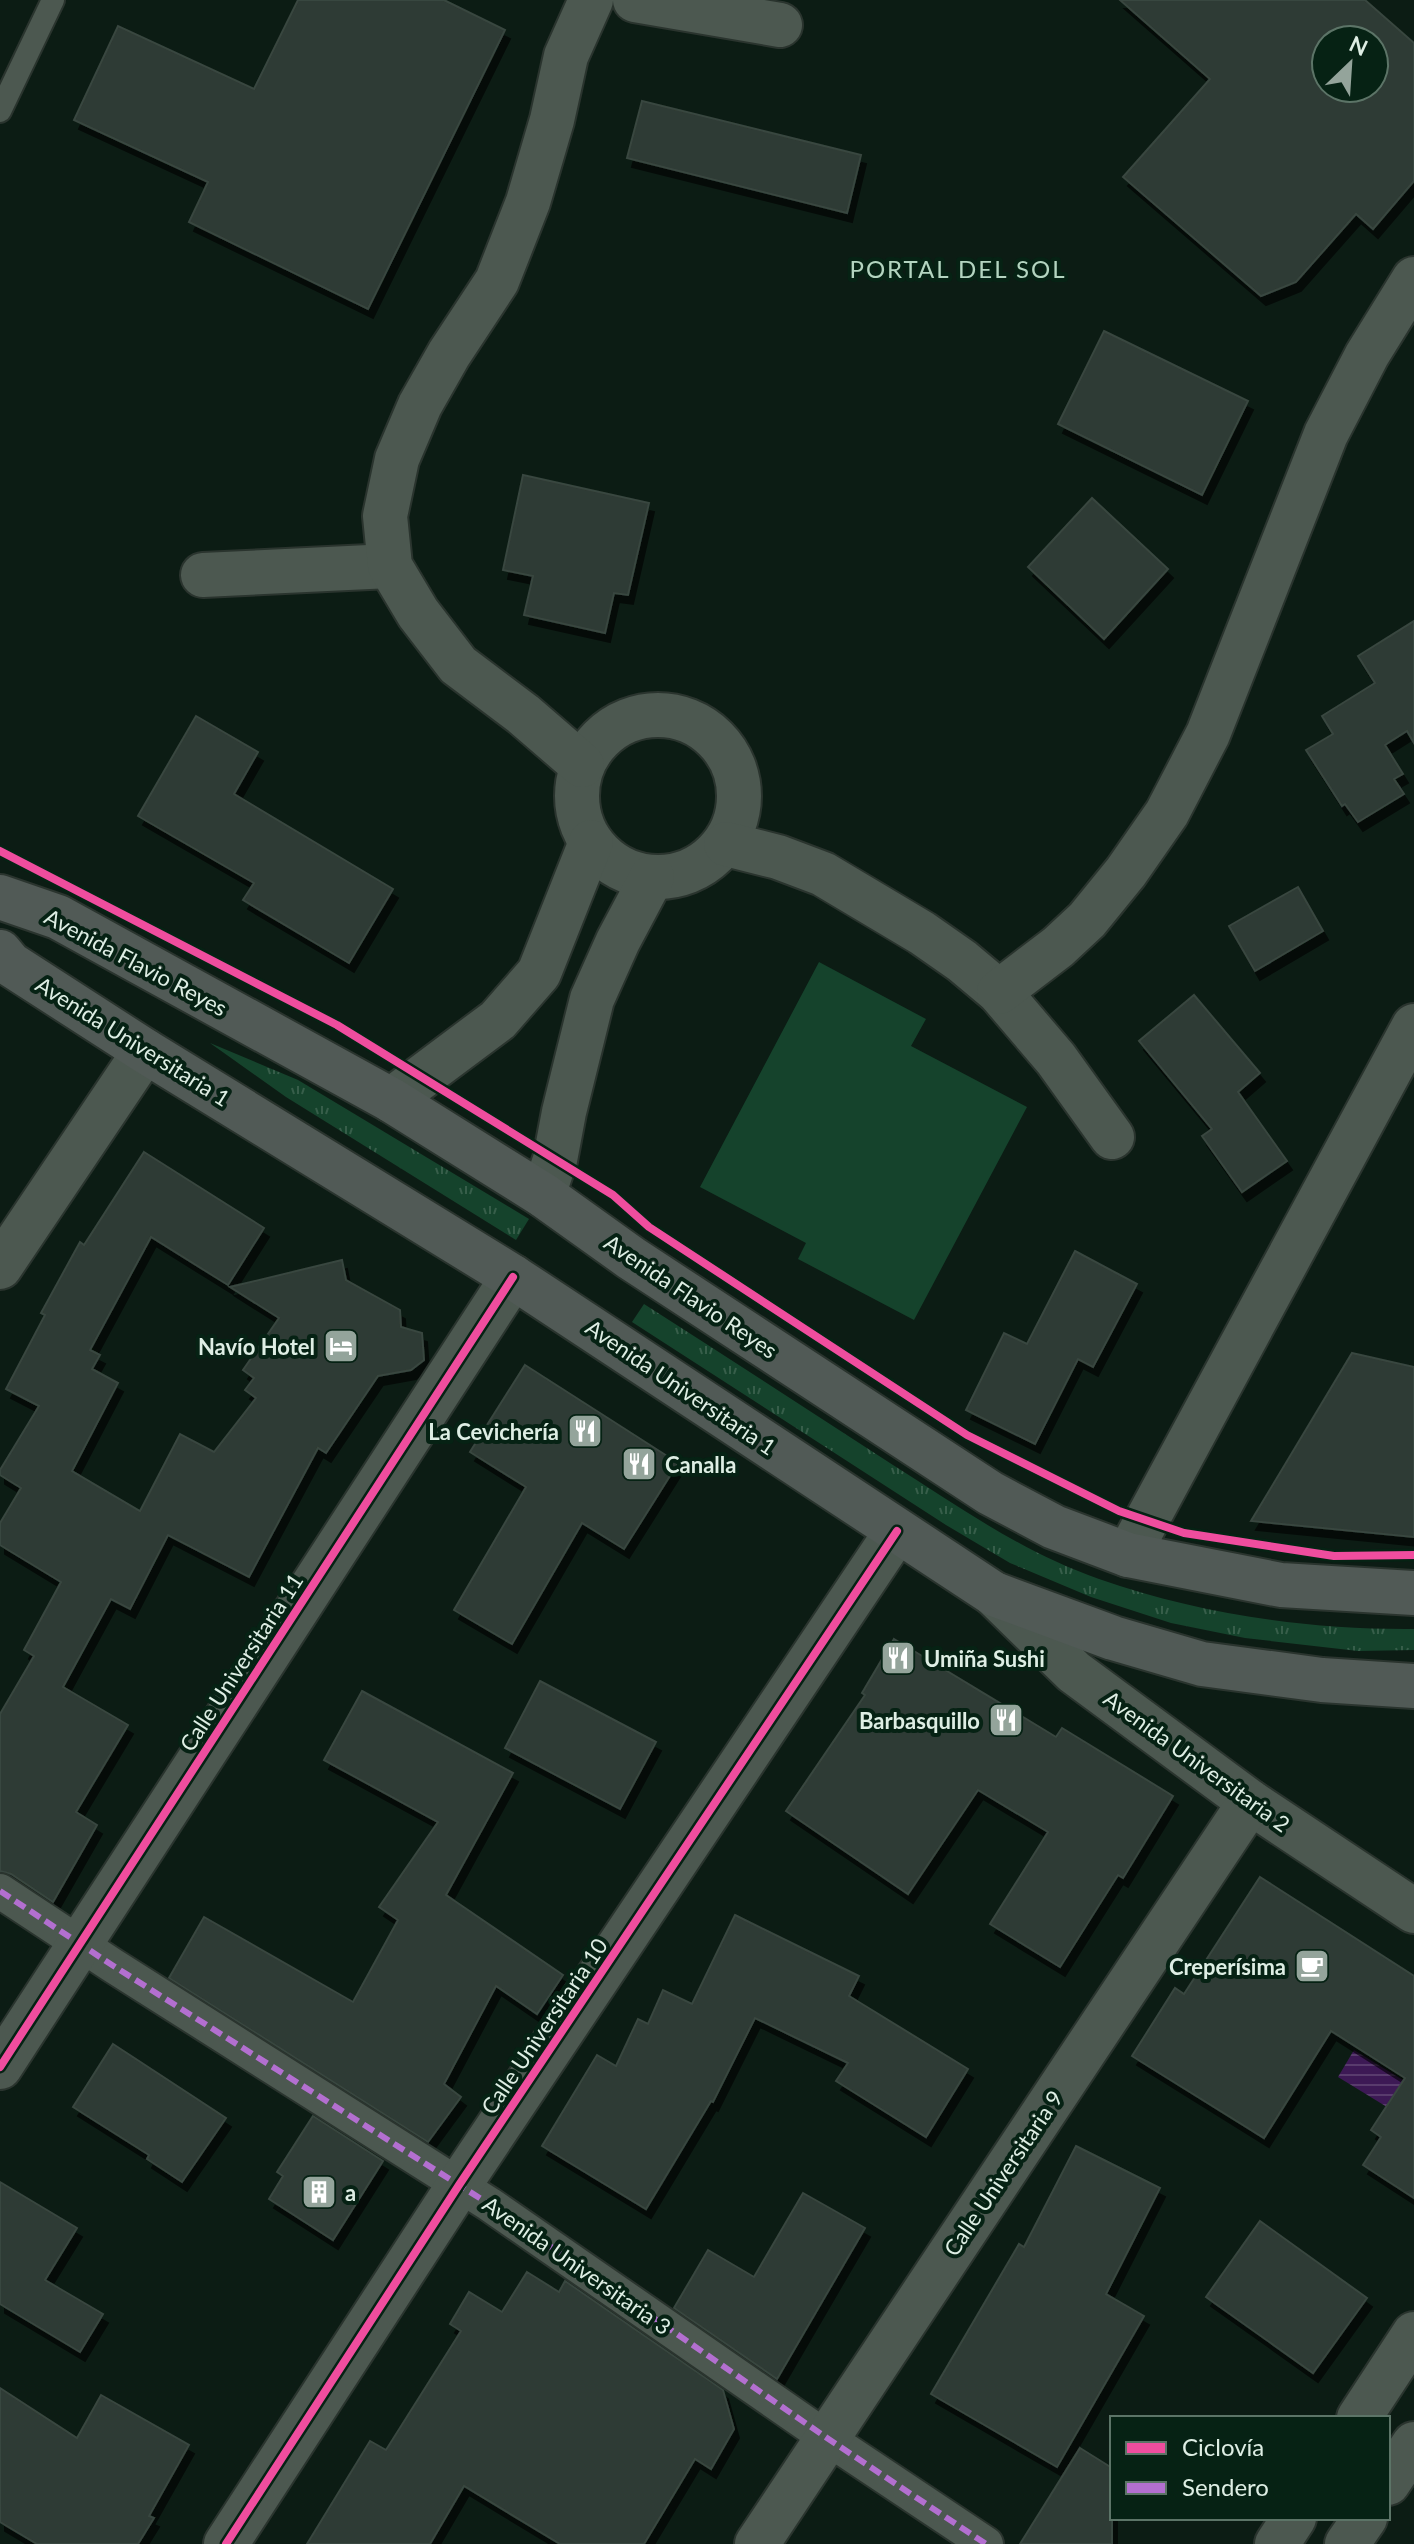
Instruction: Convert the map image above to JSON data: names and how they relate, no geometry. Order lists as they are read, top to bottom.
{
  "streets": {
    "main road": ["Avenida Flavio Reyes", "Avenida Universitaria 1"],
    "street": [
      "Calle Universitaria 11",
      "Avenida Universitaria 2",
      "Calle Universitaria 10",
      "Calle Universitaria 9",
      "Avenida Universitaria 3"
    ]
  },
  "crossings": [
    ["Avenida Universitaria 1", "Calle Universitaria 11"],
    ["Avenida Universitaria 1", "Avenida Universitaria 2"],
    ["Avenida Universitaria 1", "Calle Universitaria 10"],
    ["Calle Universitaria 11", "Avenida Universitaria 3"],
    ["Avenida Universitaria 2", "Calle Universitaria 9"],
    ["Calle Universitaria 10", "Avenida Universitaria 3"],
    ["Calle Universitaria 9", "Avenida Universitaria 3"]
  ],
  "districts": ["PORTAL DEL SOL"],
  "places": {
    "hotel": ["Navío Hotel"],
    "restaurant": [
      "La Cevichería",
      "Canalla",
      "Umiña Sushi",
      "Barbasquillo"
    ],
    "cafe": ["Creperísima"],
    "building": ["a"]
  },
  "legend": ["Ciclovía", "Sendero"],
  "north": "top right"
}
